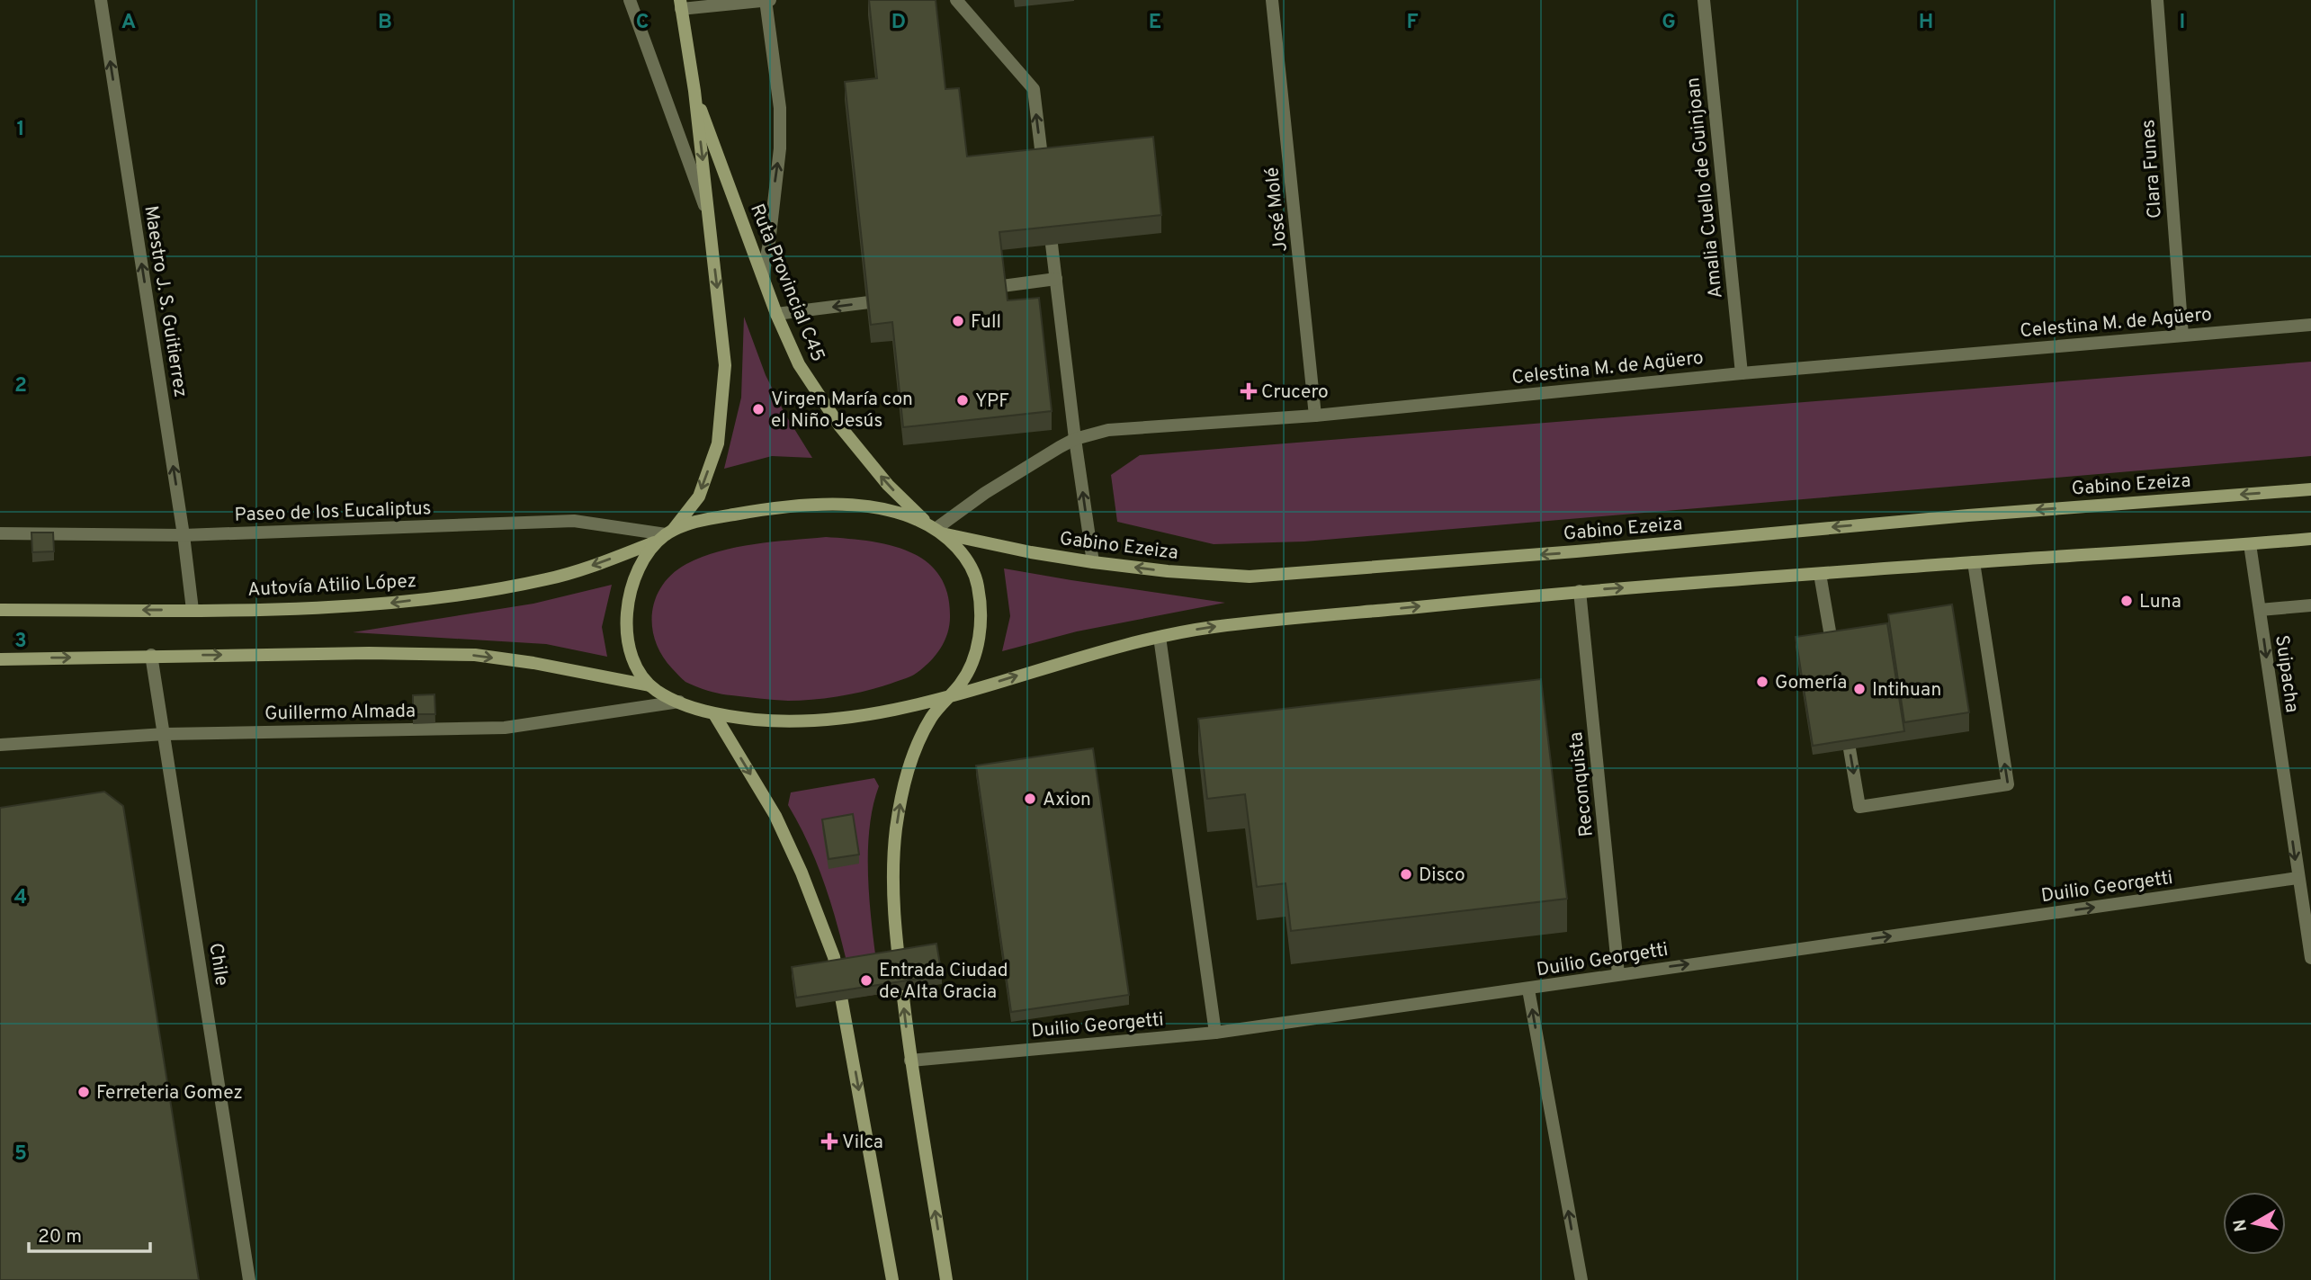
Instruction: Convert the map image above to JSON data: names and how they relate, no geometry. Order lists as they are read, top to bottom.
{
  "streets": {
    "main road": ["Ruta Provincial C45", "Gabino Ezeiza", "Autovía Atilio López"],
    "street": [
      "Clara Funes",
      "Amalia Cuello de Guinjoan",
      "José Molé",
      "Maestro J. S. Guitierrez",
      "Celestina M. de Agüero",
      "Paseo de los Eucaliptus",
      "Suipacha",
      "Guillermo Almada",
      "Reconquista",
      "Duilio Georgetti",
      "Chile"
    ]
  },
  "crossings": [
    ["Clara Funes", "Celestina M. de Agüero"],
    ["Amalia Cuello de Guinjoan", "Celestina M. de Agüero"],
    ["José Molé", "Celestina M. de Agüero"],
    ["Ruta Provincial C45", "Celestina M. de Agüero"],
    ["Ruta Provincial C45", "Gabino Ezeiza"],
    ["Ruta Provincial C45", "Paseo de los Eucaliptus"],
    ["Ruta Provincial C45", "Autovía Atilio López"],
    ["Ruta Provincial C45", "Duilio Georgetti"],
    ["Maestro J. S. Guitierrez", "Paseo de los Eucaliptus"],
    ["Maestro J. S. Guitierrez", "Autovía Atilio López"],
    ["Celestina M. de Agüero", "Gabino Ezeiza"],
    ["Celestina M. de Agüero", "Autovía Atilio López"],
    ["Gabino Ezeiza", "Autovía Atilio López"],
    ["Paseo de los Eucaliptus", "Autovía Atilio López"],
    ["Suipacha", "Duilio Georgetti"],
    ["Guillermo Almada", "Chile"],
    ["Reconquista", "Duilio Georgetti"]
  ],
  "one_way": ["Maestro J. S. Guitierrez", "Suipacha", "Duilio Georgetti"],
  "places": {
    "other": [
      "Full",
      "YPF",
      "Virgen María con el Niño Jesús",
      "Luna",
      "Gomería",
      "Intihuan",
      "Axion",
      "Disco",
      "Entrada Ciudad de Alta Gracia",
      "Ferreteria Gomez"
    ],
    "health": ["Crucero", "Vilca"]
  },
  "scale_bar": "20 m",
  "north": "left",
  "grid": {
    "columns": [
      "A",
      "B",
      "C",
      "D",
      "E",
      "F",
      "G",
      "H",
      "I"
    ],
    "rows": [
      "1",
      "2",
      "3",
      "4",
      "5"
    ]
  }
}
